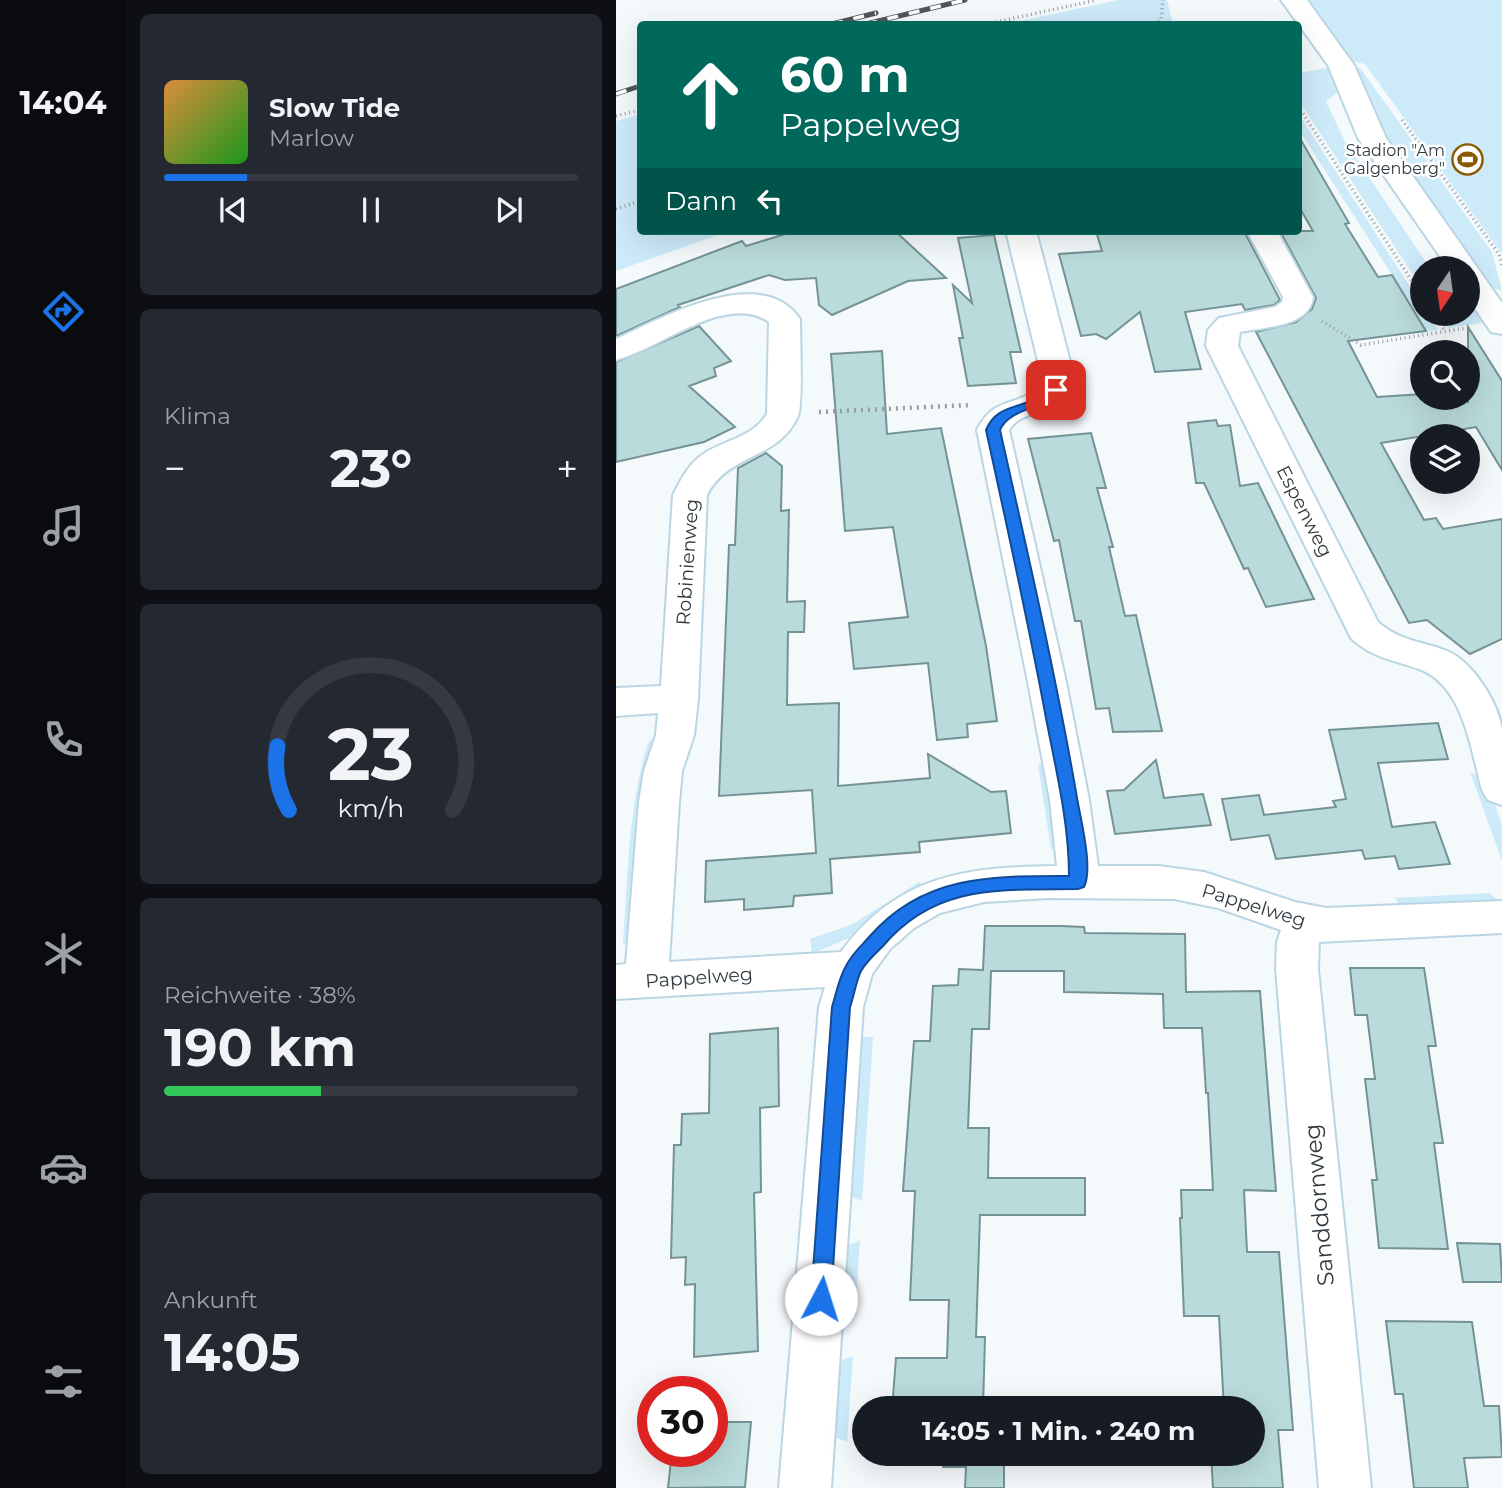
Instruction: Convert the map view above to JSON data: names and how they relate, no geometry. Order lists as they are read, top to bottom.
{
  "streets": {
    "street": [
      "Espenweg",
      "Robinienweg",
      "Pappelweg",
      "Sanddornweg"
    ]
  },
  "crossings": [
    ["Robinienweg", "Pappelweg"],
    ["Pappelweg", "Sanddornweg"]
  ],
  "places": {
    "sports": ["Stadion \"Am Galgenberg\""]
  },
  "north": "bottom",
  "page": {
    "tabs": "14:04",
    "turn": ["60 m", "Pappelweg"],
    "song": ["Slow Tide", "Marlow"],
    "then": "Dann",
    "tile": [
      "Klima",
      ["Reichweite · 38%", "190 km"],
      ["Ankunft", "14:05"]
    ],
    "heat": ["−", "23°", "+"],
    "limit": "30",
    "trip": "14:05 · 1 Min. · 240 m",
    "gauge": ["23", "km/h"]
  }
}
